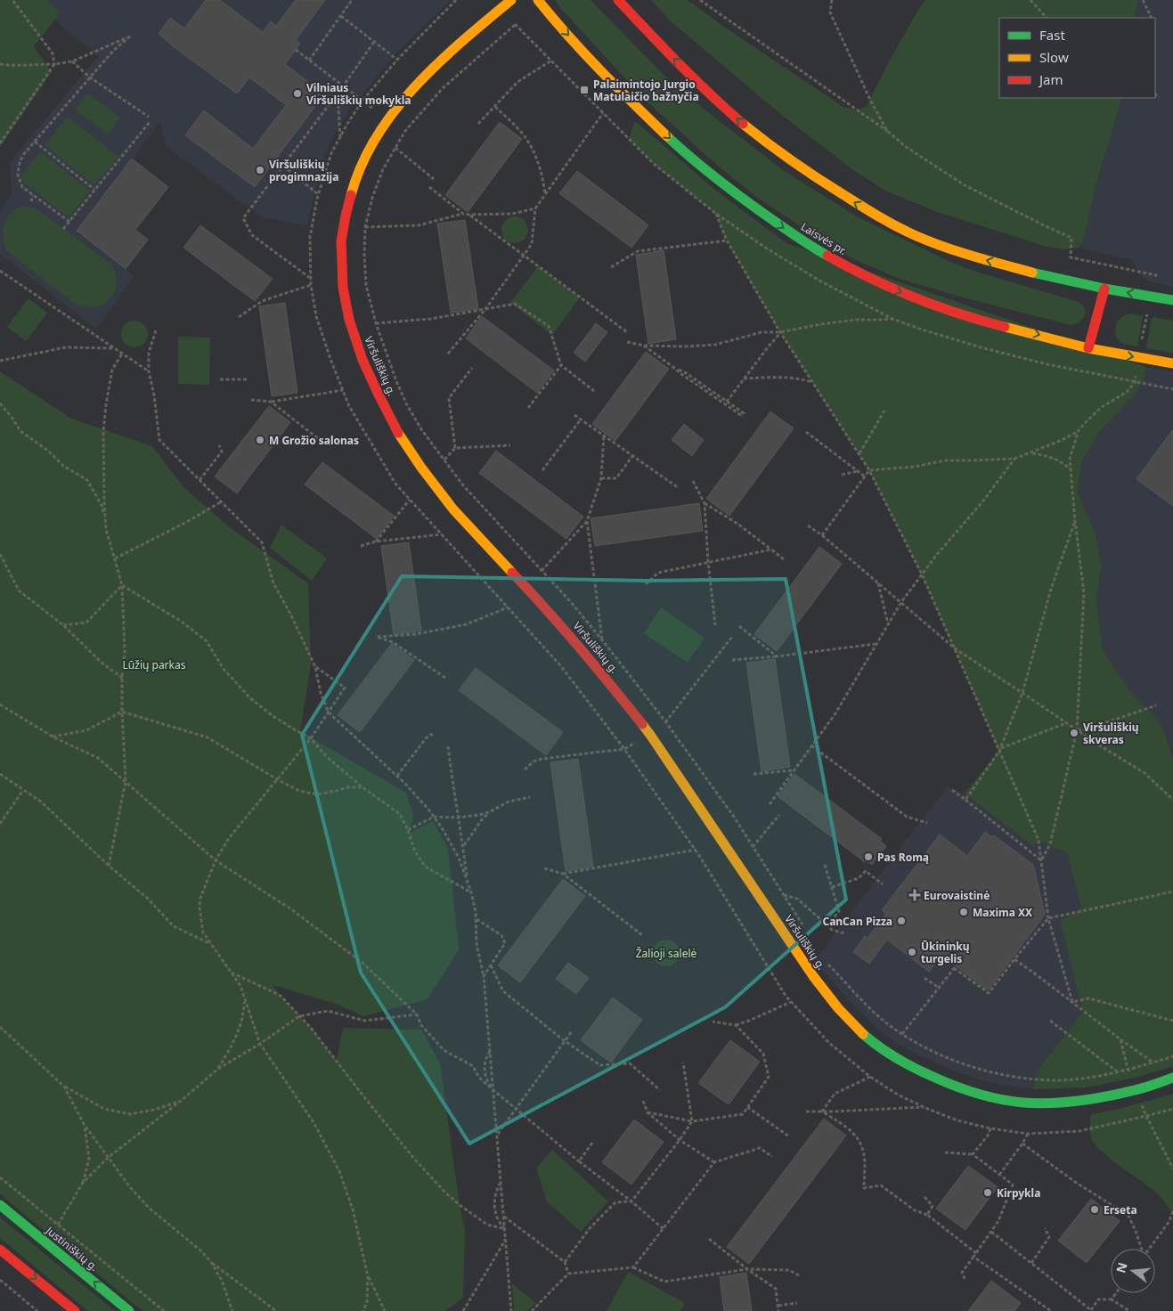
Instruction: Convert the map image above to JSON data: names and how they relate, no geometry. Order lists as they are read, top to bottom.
{
  "streets": {
    "main road": ["Laisvės pr.", "Viršuliškių g.", "Justiniškių g."]
  },
  "parks": ["Lūžių parkas", "Žalioji salelė"],
  "places": {
    "transit": ["Palaimintojo Jurgio Matulaičio bažnyčia"],
    "other": [
      "Vilniaus Viršuliškių mokykla",
      "Viršuliškių progimnazija",
      "M Grožio salonas",
      "Viršuliškių skveras",
      "Pas Romą",
      "Maxima XX",
      "CanCan Pizza",
      "Ūkininkų turgelis",
      "Kirpykla",
      "Erseta"
    ],
    "health": ["Eurovaistinė"]
  },
  "legend": ["Fast", "Slow", "Jam"],
  "north": "left"
}
